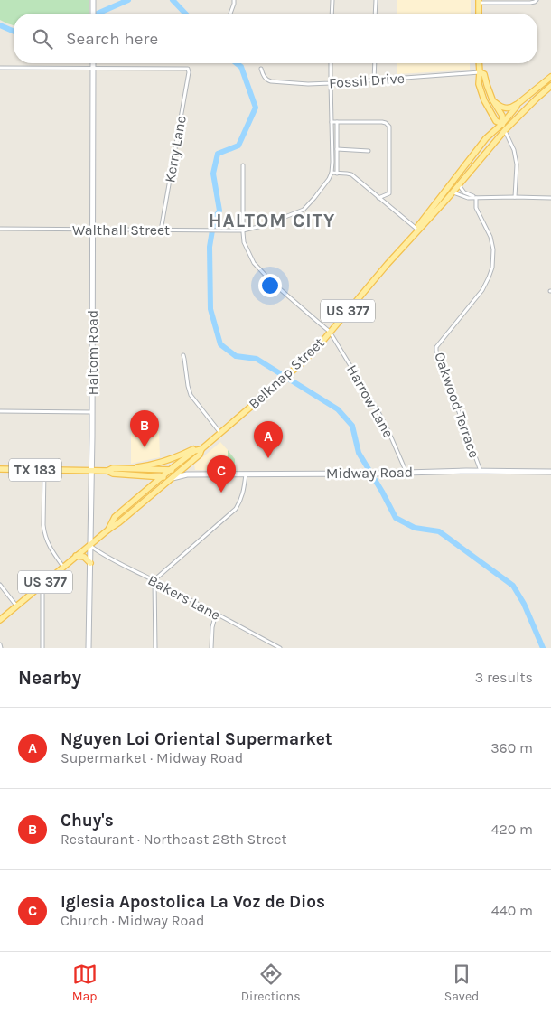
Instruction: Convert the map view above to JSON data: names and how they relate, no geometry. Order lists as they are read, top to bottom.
{
  "streets": {
    "main road": [
      "US 377",
      "Haltom Road",
      "Belknap Street",
      "TX 183",
      "Midway Road"
    ],
    "street": [
      "Fossil Drive",
      "Kerry Lane",
      "Walthall Street",
      "Harrow Lane",
      "Oakwood Terrace",
      "Bakers Lane"
    ]
  },
  "crossings": [
    ["Kerry Lane", "Walthall Street"],
    ["Kerry Lane", "Haltom Road"],
    ["Walthall Street", "Haltom Road"],
    ["Walthall Street", "Harrow Lane"],
    ["US 377", "Haltom Road"],
    ["US 377", "Belknap Street"],
    ["US 377", "Bakers Lane"],
    ["Haltom Road", "TX 183"],
    ["Haltom Road", "Bakers Lane"],
    ["Belknap Street", "Harrow Lane"],
    ["Belknap Street", "TX 183"],
    ["Belknap Street", "Midway Road"],
    ["Harrow Lane", "Midway Road"],
    ["Oakwood Terrace", "Midway Road"],
    ["TX 183", "Midway Road"]
  ],
  "districts": ["HALTOM CITY"],
  "page": {
    "search": "Search here",
    "pins": ["B", "A", "C"],
    "heading": ["Nearby", "3 results"],
    "list": [
      {
        "mark": "A",
        "name": "Nguyen Loi Oriental Supermarket",
        "note": "Supermarket · Midway Road",
        "value": "360 m"
      },
      {
        "mark": "B",
        "name": "Chuy's",
        "note": "Restaurant · Northeast 28th Street",
        "value": "420 m"
      },
      {
        "mark": "C",
        "name": "Iglesia Apostolica La Voz de Dios",
        "note": "Church · Midway Road",
        "value": "440 m"
      }
    ],
    "nav": ["Map", "Directions", "Saved"]
  }
}
